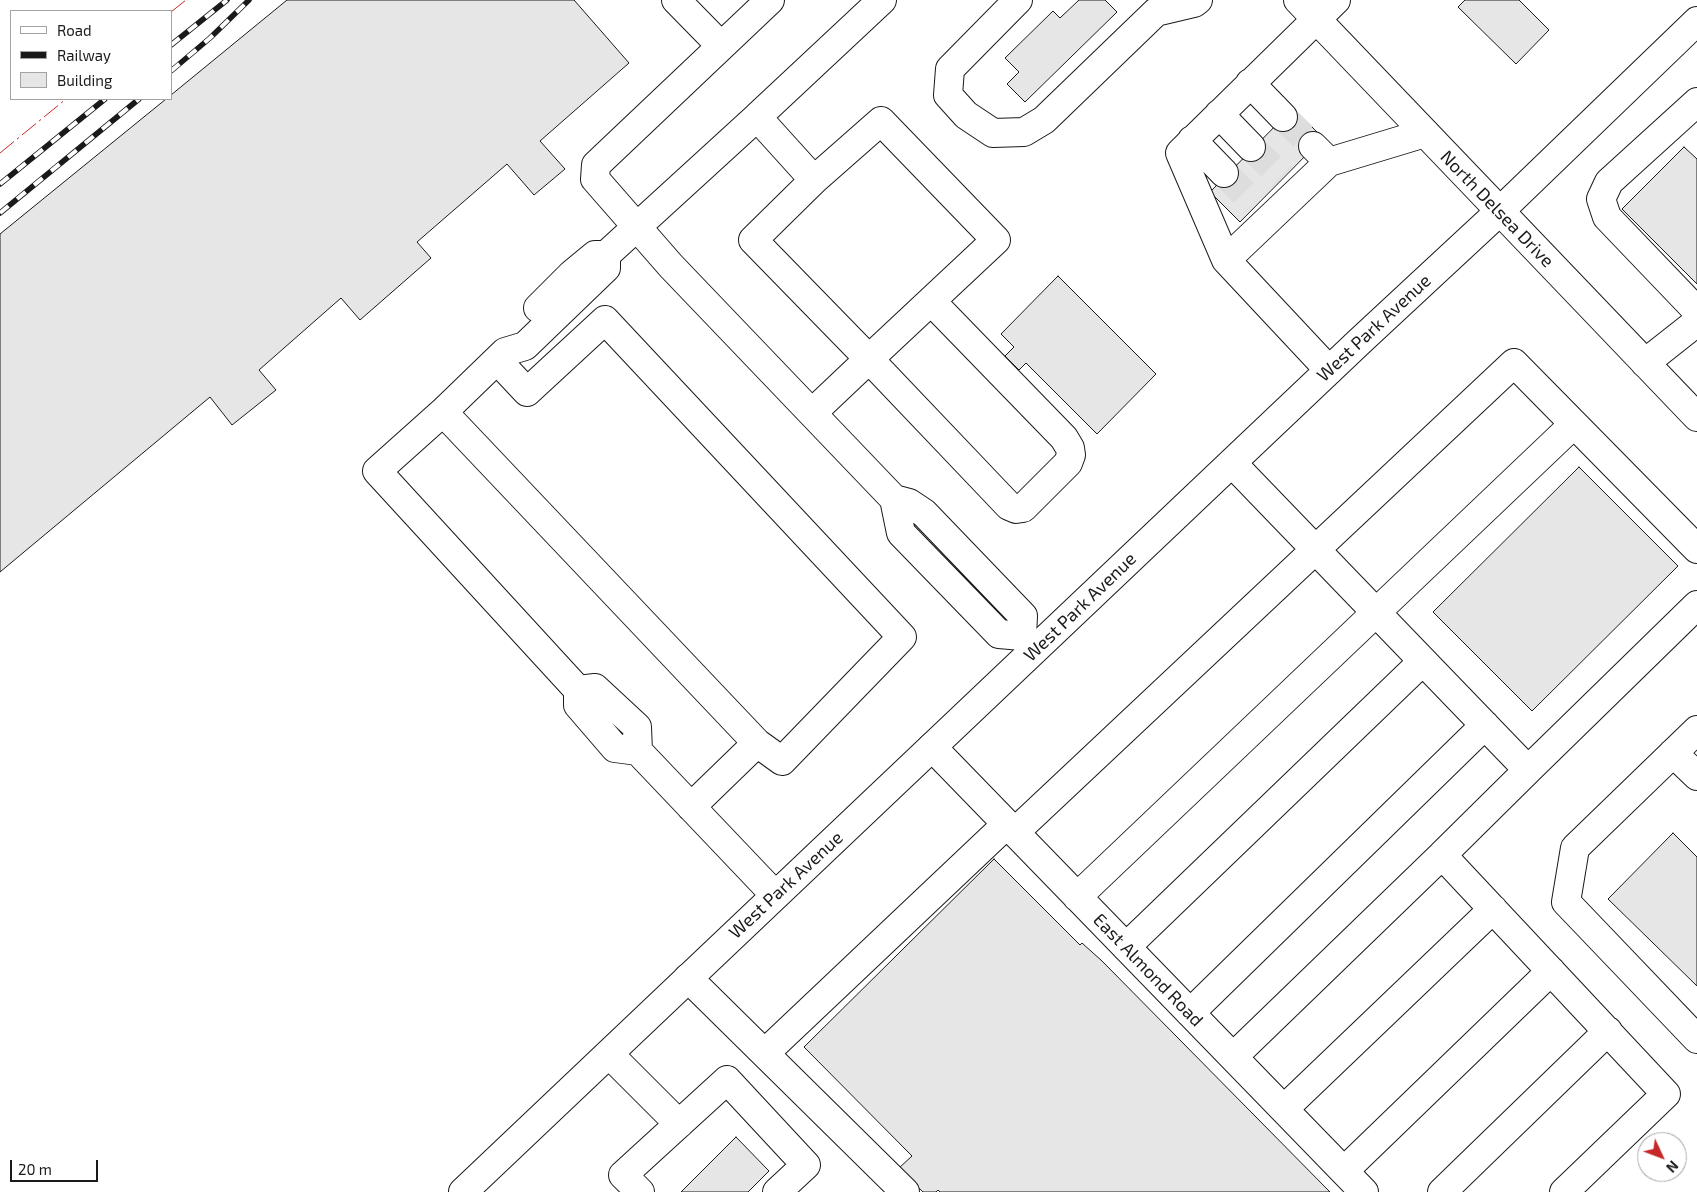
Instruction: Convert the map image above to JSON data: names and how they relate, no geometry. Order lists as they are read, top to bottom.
{
  "streets": {
    "main road": ["North Delsea Drive", "West Park Avenue", "East Almond Road"]
  },
  "crossings": [
    ["North Delsea Drive", "West Park Avenue"],
    ["West Park Avenue", "East Almond Road"]
  ],
  "legend": ["Road", "Railway", "Building"],
  "scale_bar": "20 m",
  "north": "bottom right"
}
